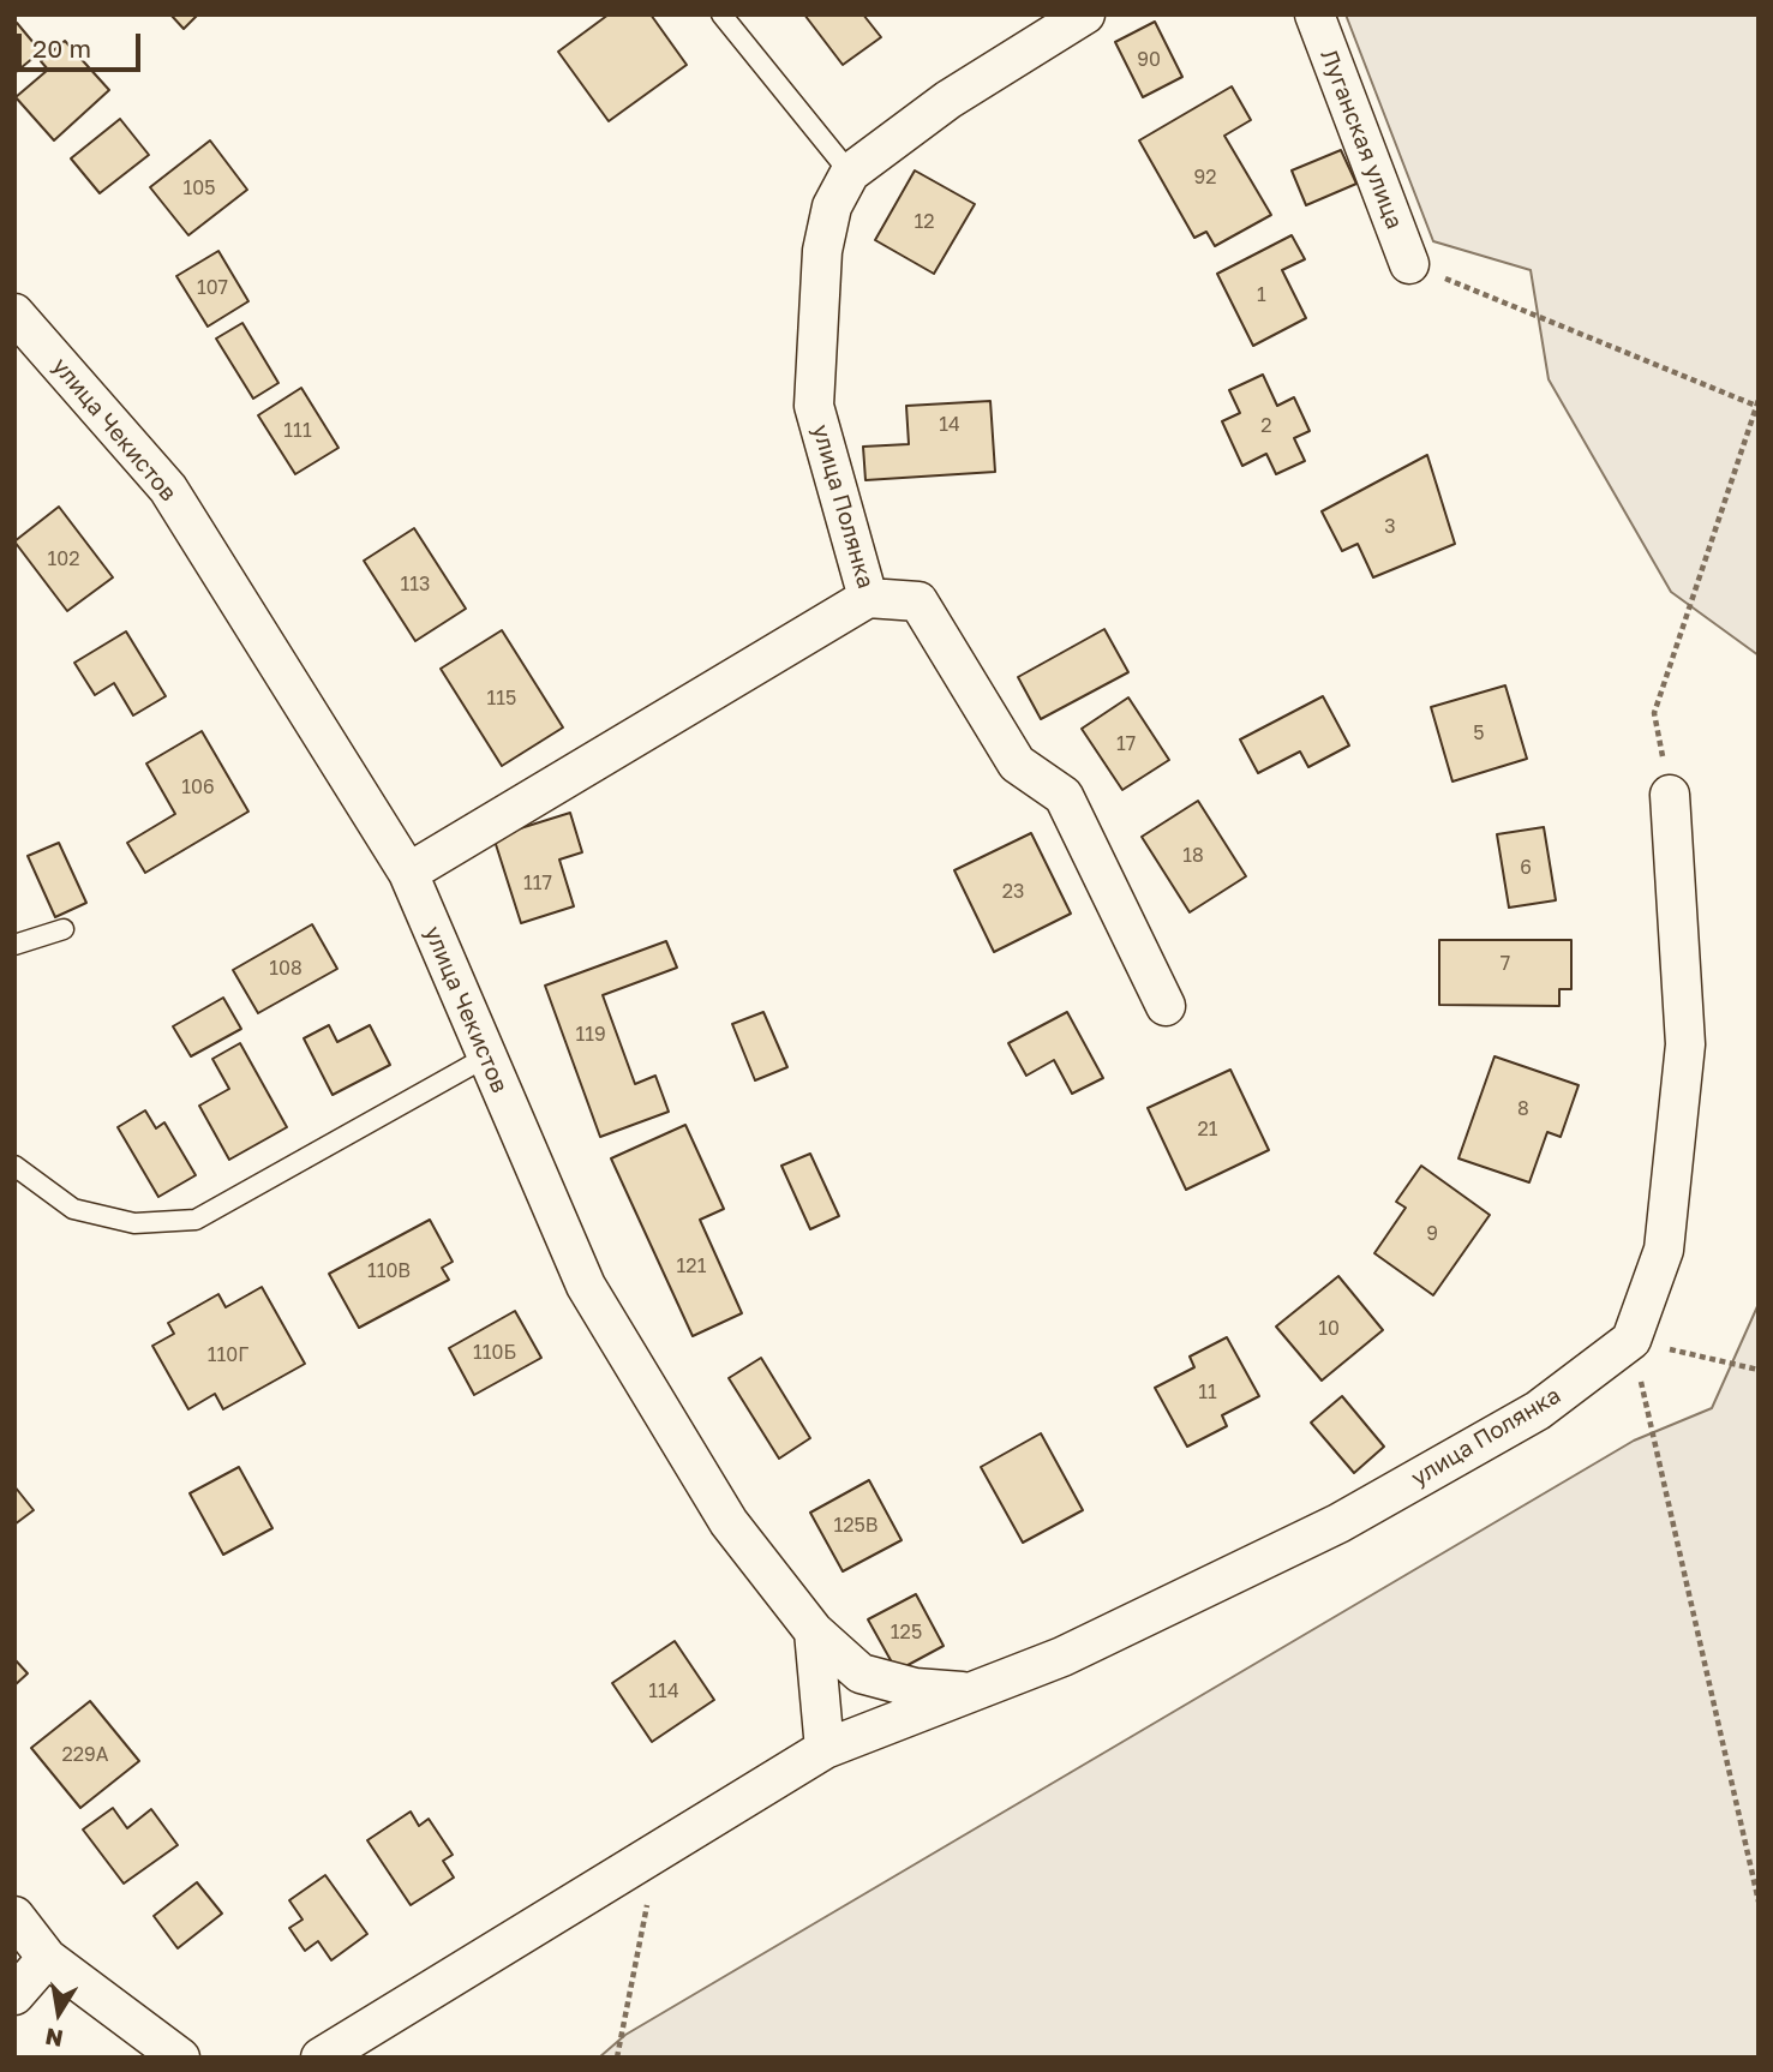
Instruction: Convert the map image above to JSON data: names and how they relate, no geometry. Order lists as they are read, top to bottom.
{
  "streets": {
    "street": ["Луганская улица", "улица Чекистов", "улица Полянка"]
  },
  "crossings": [
    ["улица Чекистов", "улица Полянка"]
  ],
  "house_numbers": [
    "90",
    "92",
    "105",
    "12",
    "107",
    "1",
    "14",
    "2",
    "111",
    "3",
    "102",
    "113",
    "115",
    "5",
    "17",
    "106",
    "18",
    "6",
    "117",
    "23",
    "7",
    "108",
    "119",
    "8",
    "21",
    "9",
    "121",
    "110В",
    "10",
    "110Б",
    "110Г",
    "11",
    "125В",
    "125",
    "114",
    "229А"
  ],
  "scale_bar": "20 m",
  "north": "bottom"
}
